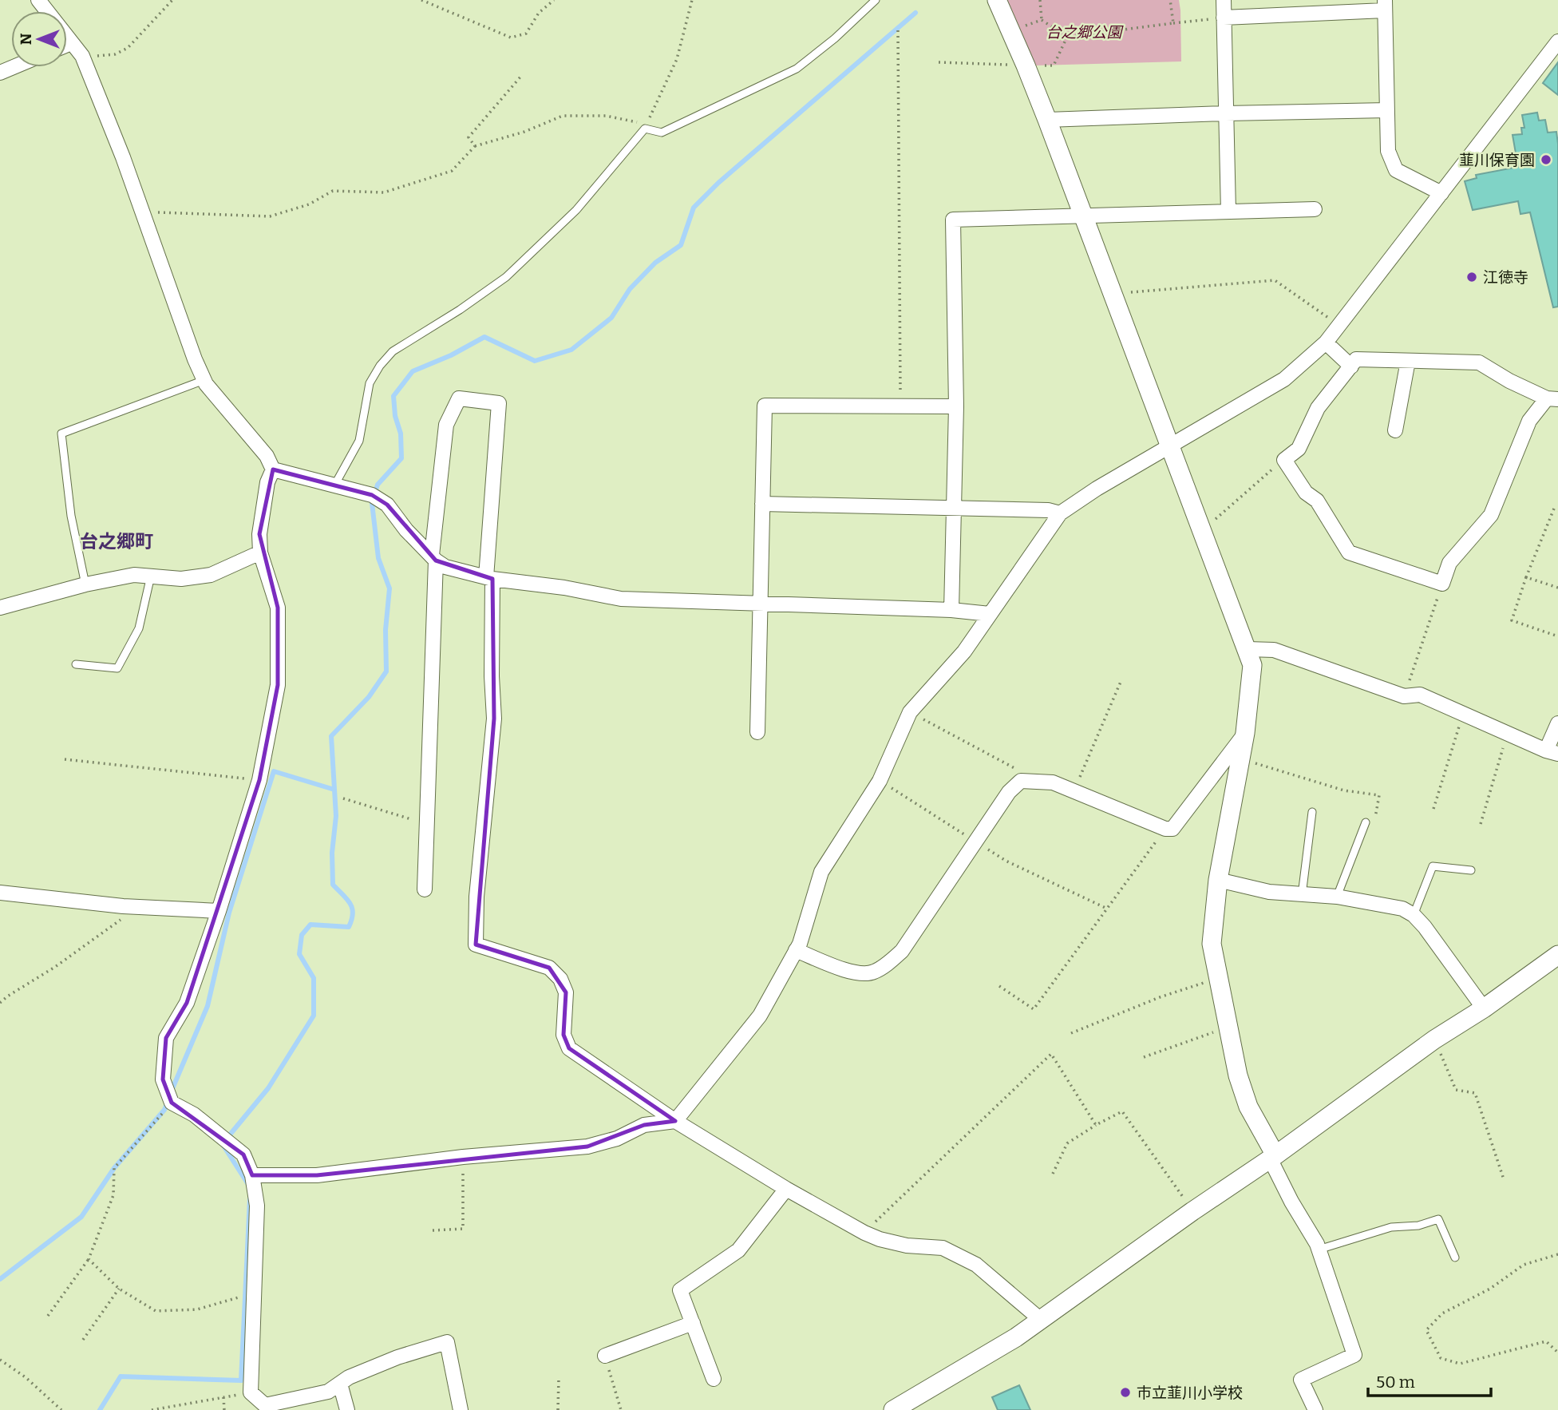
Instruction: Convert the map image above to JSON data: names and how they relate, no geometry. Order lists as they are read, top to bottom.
{
  "districts": ["台之郷町"],
  "parks": ["台之郷公園"],
  "places": ["韮川保育園", "江徳寺", "市立韮川小学校"],
  "scale_bar": "50 m",
  "north": "left"
}
